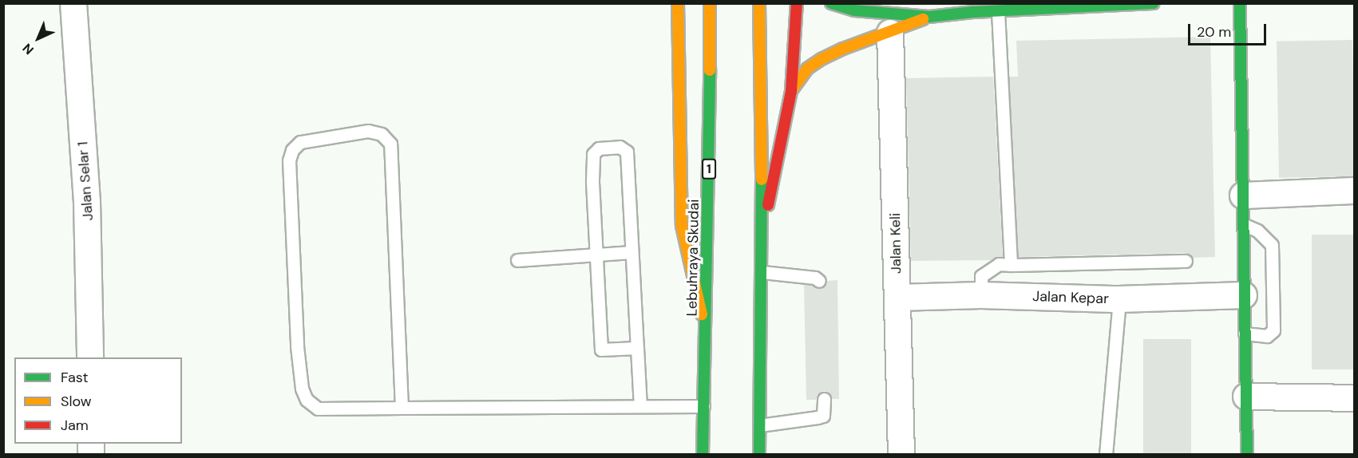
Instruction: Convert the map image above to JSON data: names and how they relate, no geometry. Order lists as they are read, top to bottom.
{
  "streets": {
    "main road": ["1", "Lebuhraya Skudai"],
    "street": ["Jalan Selar 1", "Jalan Keli", "Jalan Kepar"]
  },
  "crossings": [
    ["Jalan Keli", "Jalan Kepar"]
  ],
  "legend": ["Fast", "Slow", "Jam"],
  "scale_bar": "20 m",
  "north": "bottom left"
}
